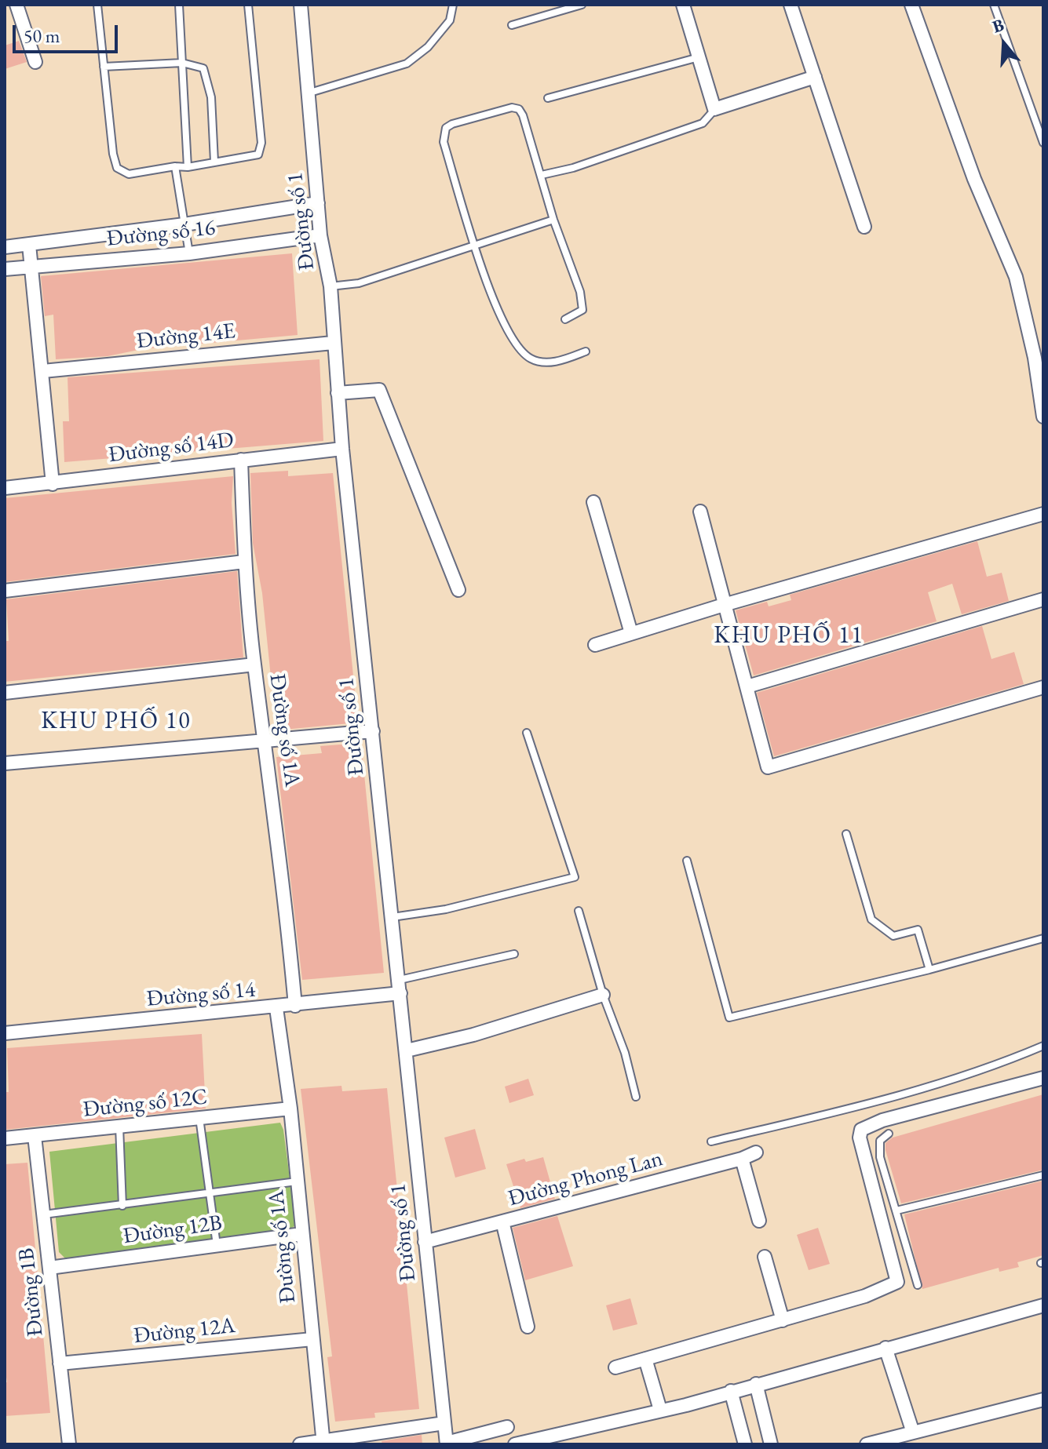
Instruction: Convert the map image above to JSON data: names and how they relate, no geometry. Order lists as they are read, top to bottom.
{
  "streets": {
    "street": [
      "Đường số 1",
      "Đường số 16",
      "Đường 14E",
      "Đường số 14D",
      "Đường số 1A",
      "Đường số 14",
      "Đường số 12C",
      "Đường Phong Lan",
      "Đường 12B",
      "Đường 1B",
      "Đường 12A"
    ]
  },
  "crossings": [
    ["Đường số 1", "Đường số 16"],
    ["Đường số 1", "Đường 14E"],
    ["Đường số 1", "Đường số 14D"],
    ["Đường số 1", "Đường số 14"],
    ["Đường số 1", "Đường Phong Lan"],
    ["Đường số 14D", "Đường số 1A"],
    ["Đường số 1A", "Đường số 14"],
    ["Đường số 1A", "Đường số 12C"],
    ["Đường số 1A", "Đường 12B"],
    ["Đường số 1A", "Đường 12A"],
    ["Đường số 12C", "Đường 1B"],
    ["Đường 12B", "Đường 1B"],
    ["Đường 1B", "Đường 12A"]
  ],
  "districts": ["KHU PHỐ 11", "KHU PHỐ 10"],
  "scale_bar": "50 m",
  "north": "top"
}
